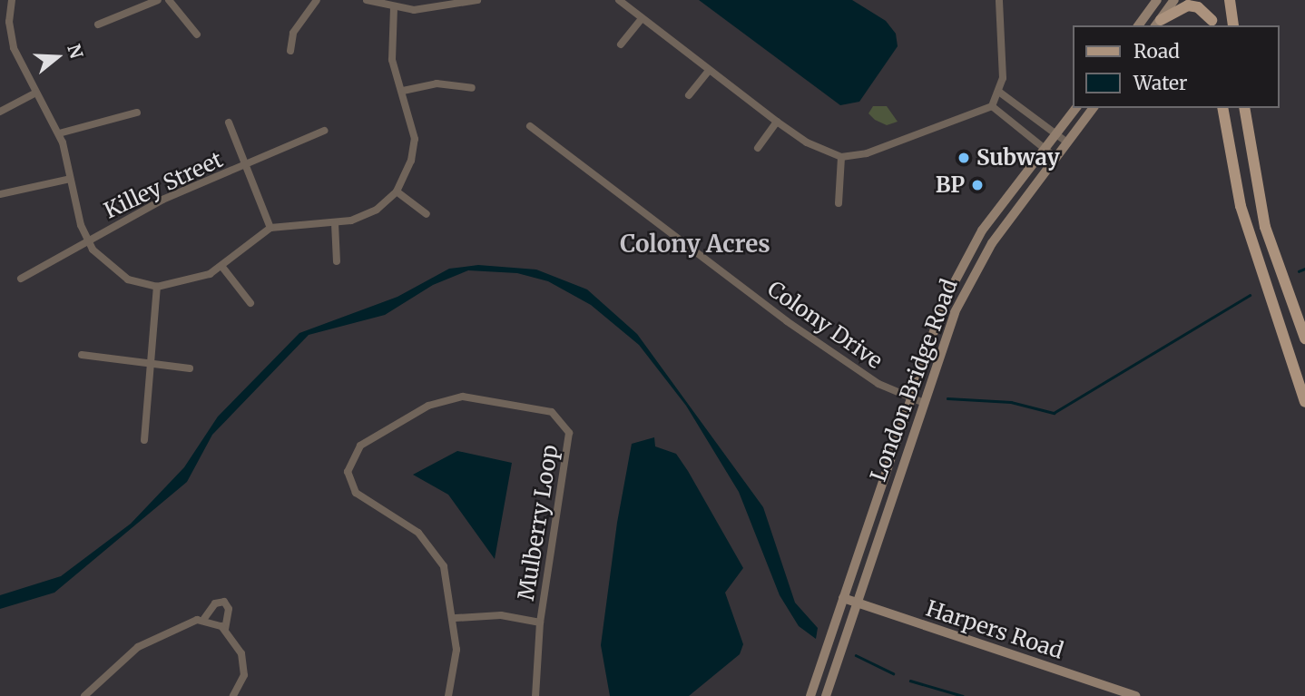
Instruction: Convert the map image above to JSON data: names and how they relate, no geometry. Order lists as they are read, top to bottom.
{
  "streets": {
    "main road": ["London Bridge Road", "Harpers Road"],
    "street": ["Killey Street", "Colony Drive", "Mulberry Loop"]
  },
  "crossings": [
    ["Colony Drive", "London Bridge Road"],
    ["London Bridge Road", "Harpers Road"]
  ],
  "districts": ["Colony Acres"],
  "places": ["Subway", "BP"],
  "legend": ["Road", "Water"],
  "north": "right"
}
